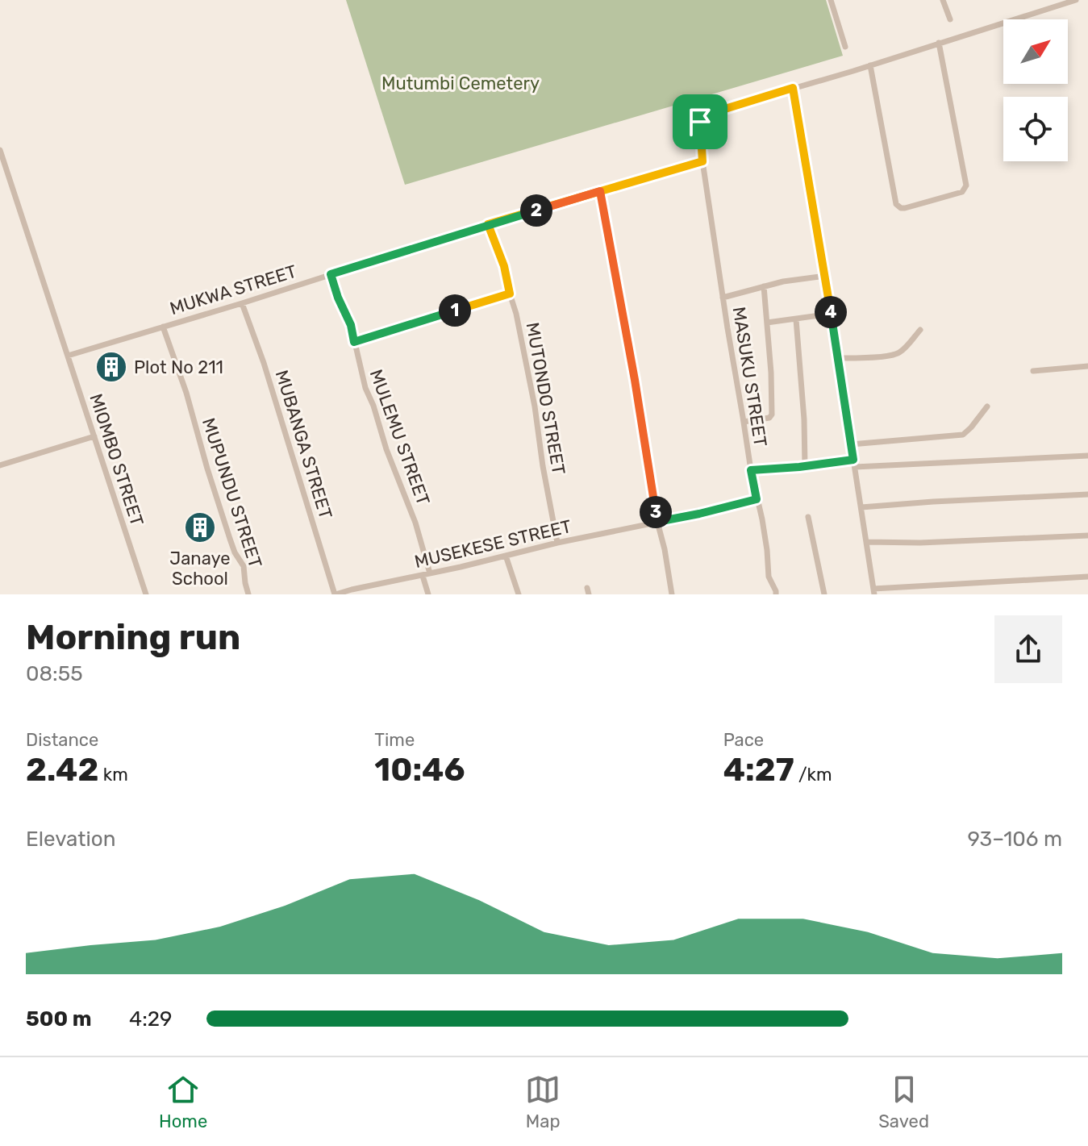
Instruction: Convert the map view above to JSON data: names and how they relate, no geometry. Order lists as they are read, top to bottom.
{
  "streets": {
    "street": [
      "MUKWA STREET",
      "MASUKU STREET",
      "MUTONDO STREET",
      "MULEMU STREET",
      "MUBANGA STREET",
      "MIOMBO STREET",
      "MUPUNDU STREET",
      "MUSEKESE STREET"
    ]
  },
  "crossings": [
    ["MUKWA STREET", "MASUKU STREET"],
    ["MUKWA STREET", "MUTONDO STREET"],
    ["MUKWA STREET", "MULEMU STREET"],
    ["MUKWA STREET", "MUBANGA STREET"],
    ["MUKWA STREET", "MIOMBO STREET"],
    ["MUKWA STREET", "MUPUNDU STREET"],
    ["MASUKU STREET", "MUSEKESE STREET"],
    ["MUTONDO STREET", "MUSEKESE STREET"],
    ["MULEMU STREET", "MUSEKESE STREET"],
    ["MUBANGA STREET", "MUSEKESE STREET"]
  ],
  "parks": ["Mutumbi Cemetery"],
  "places": {
    "building": ["Plot No 211", "Janaye School"]
  },
  "north": "top right",
  "page": {
    "pins": [
      "2",
      "1",
      "4",
      "3"
    ],
    "heading": ["Morning run", "08:55"],
    "stats": [
      ["Distance", "2.42 km"],
      ["Time", "10:46"],
      ["Pace", "4:27 /km"]
    ],
    "chart": ["Elevation", "93–106 m"],
    "list": [
      {
        "name": "500 m",
        "note": "4:29"
      }
    ],
    "tabs": ["Home", "Map", "Saved"]
  }
}
